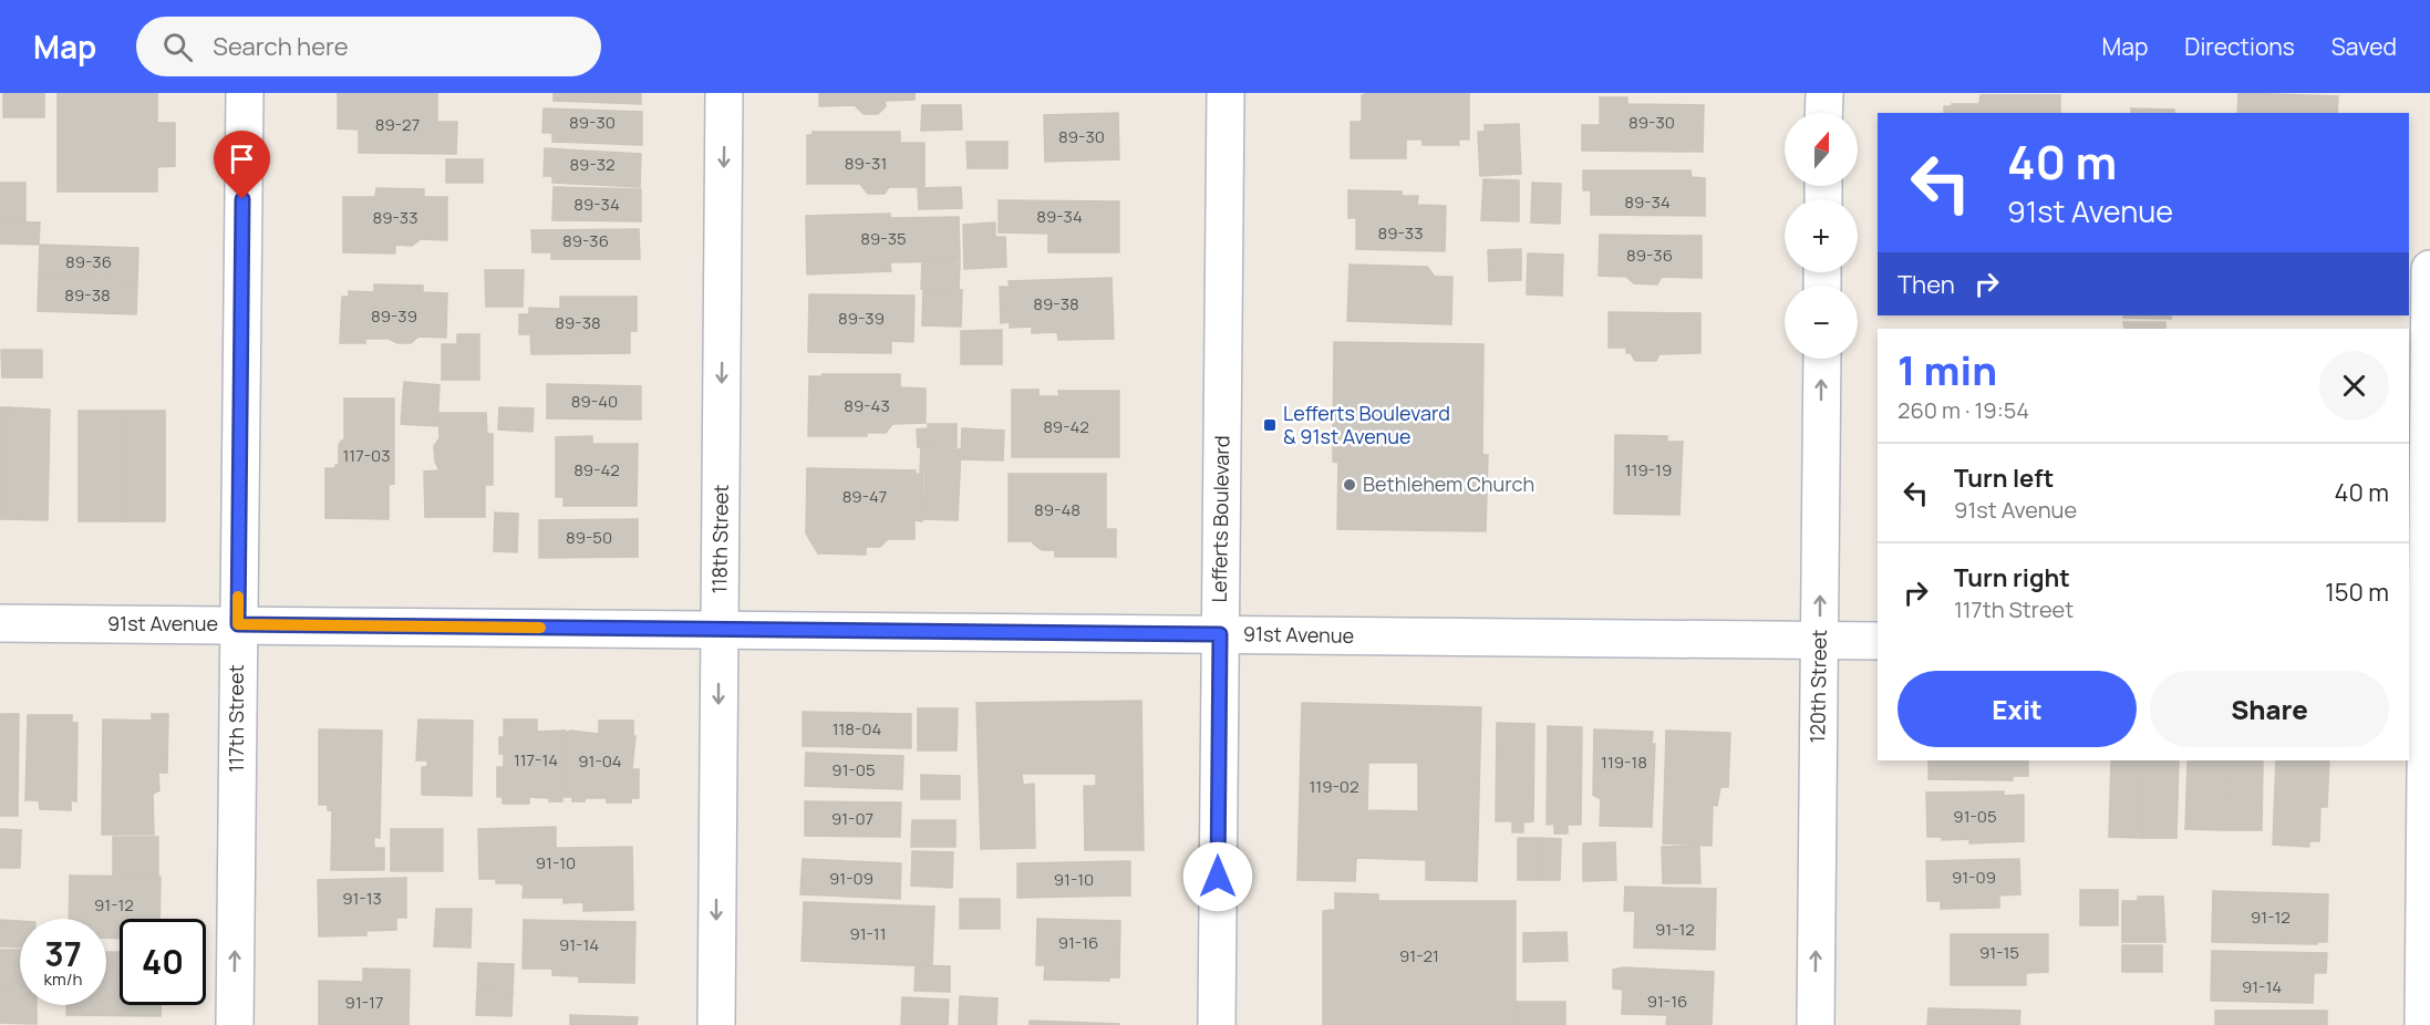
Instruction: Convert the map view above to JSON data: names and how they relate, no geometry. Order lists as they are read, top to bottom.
{
  "streets": {
    "street": [
      "Lefferts Boulevard",
      "118th Street",
      "91st Avenue",
      "120th Street",
      "117th Street"
    ]
  },
  "crossings": [
    ["Lefferts Boulevard", "91st Avenue"],
    ["118th Street", "91st Avenue"],
    ["91st Avenue", "120th Street"],
    ["91st Avenue", "117th Street"]
  ],
  "one_way": ["118th Street", "120th Street", "117th Street"],
  "places": {
    "transit": ["Lefferts Boulevard & 91st Avenue"],
    "other": ["Bethlehem Church"]
  },
  "house_numbers": [
    "89-30",
    "89-30",
    "89-27",
    "89-30",
    "89-31",
    "89-32",
    "89-34",
    "89-34",
    "89-34",
    "89-33",
    "89-33",
    "89-35",
    "89-36",
    "89-36",
    "89-36",
    "89-38",
    "89-38",
    "89-39",
    "89-39",
    "89-38",
    "89-40",
    "89-43",
    "89-42",
    "117-03",
    "89-42",
    "119-19",
    "89-47",
    "89-48",
    "89-50",
    "118-04",
    "117-14",
    "91-04",
    "119-18",
    "91-05",
    "119-02",
    "91-05",
    "91-07",
    "91-10",
    "91-09",
    "91-09",
    "91-10",
    "91-13",
    "91-12",
    "91-12",
    "91-12",
    "91-11",
    "91-16",
    "91-14",
    "91-15",
    "91-21",
    "91-14",
    "91-16",
    "91-17"
  ],
  "north": "top",
  "page": {
    "header": "Map",
    "search": "Search here",
    "nav": ["Map", "Directions", "Saved"],
    "map_buttons": ["+", "−"],
    "turn": ["40 m", "91st Avenue"],
    "then": "Then",
    "heading": ["1 min", "260 m · 19:54"],
    "list": [
      {
        "name": "Turn left",
        "note": "91st Avenue",
        "value": "40 m"
      },
      {
        "name": "Turn right",
        "note": "117th Street",
        "value": "150 m"
      }
    ],
    "buttons": ["Exit", "Share"],
    "speed": "37 km/h",
    "limit": "40"
  }
}
